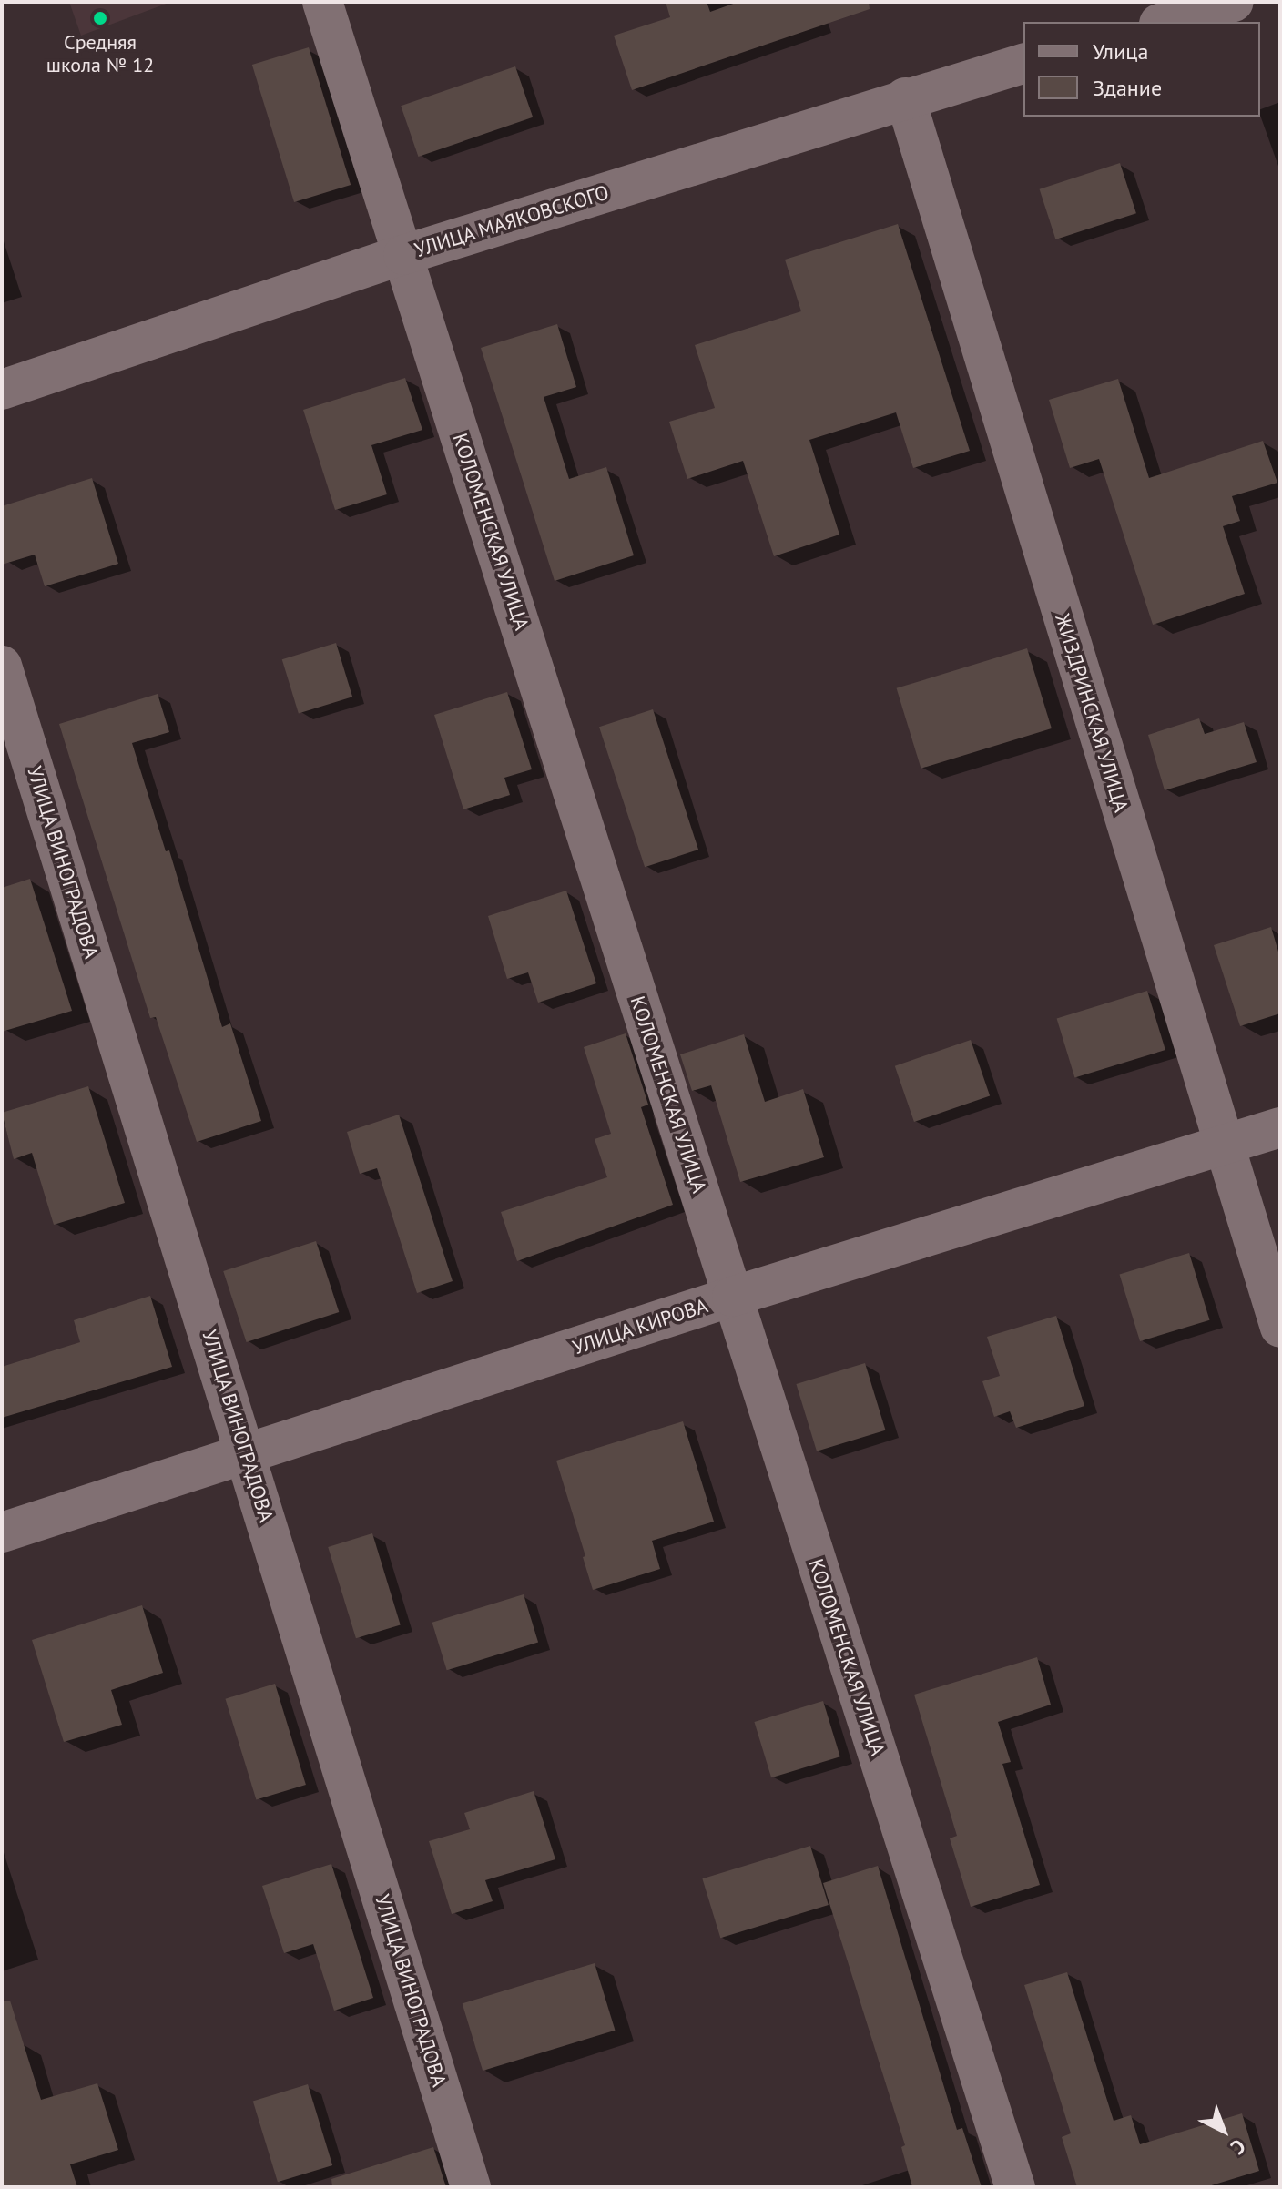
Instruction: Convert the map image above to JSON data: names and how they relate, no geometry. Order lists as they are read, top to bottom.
{
  "streets": {
    "street": [
      "УЛИЦА МАЯКОВСКОГО",
      "КОЛОМЕНСКАЯ УЛИЦА",
      "ЖИЗДРИНСКАЯ УЛИЦА",
      "УЛИЦА ВИНОГРАДОВА",
      "УЛИЦА КИРОВА"
    ]
  },
  "crossings": [
    ["УЛИЦА МАЯКОВСКОГО", "КОЛОМЕНСКАЯ УЛИЦА"],
    ["УЛИЦА МАЯКОВСКОГО", "ЖИЗДРИНСКАЯ УЛИЦА"],
    ["КОЛОМЕНСКАЯ УЛИЦА", "УЛИЦА КИРОВА"],
    ["ЖИЗДРИНСКАЯ УЛИЦА", "УЛИЦА КИРОВА"],
    ["УЛИЦА ВИНОГРАДОВА", "УЛИЦА КИРОВА"]
  ],
  "places": ["Средняя школа № 12"],
  "legend": ["Улица", "Здание"],
  "north": "bottom right"
}
